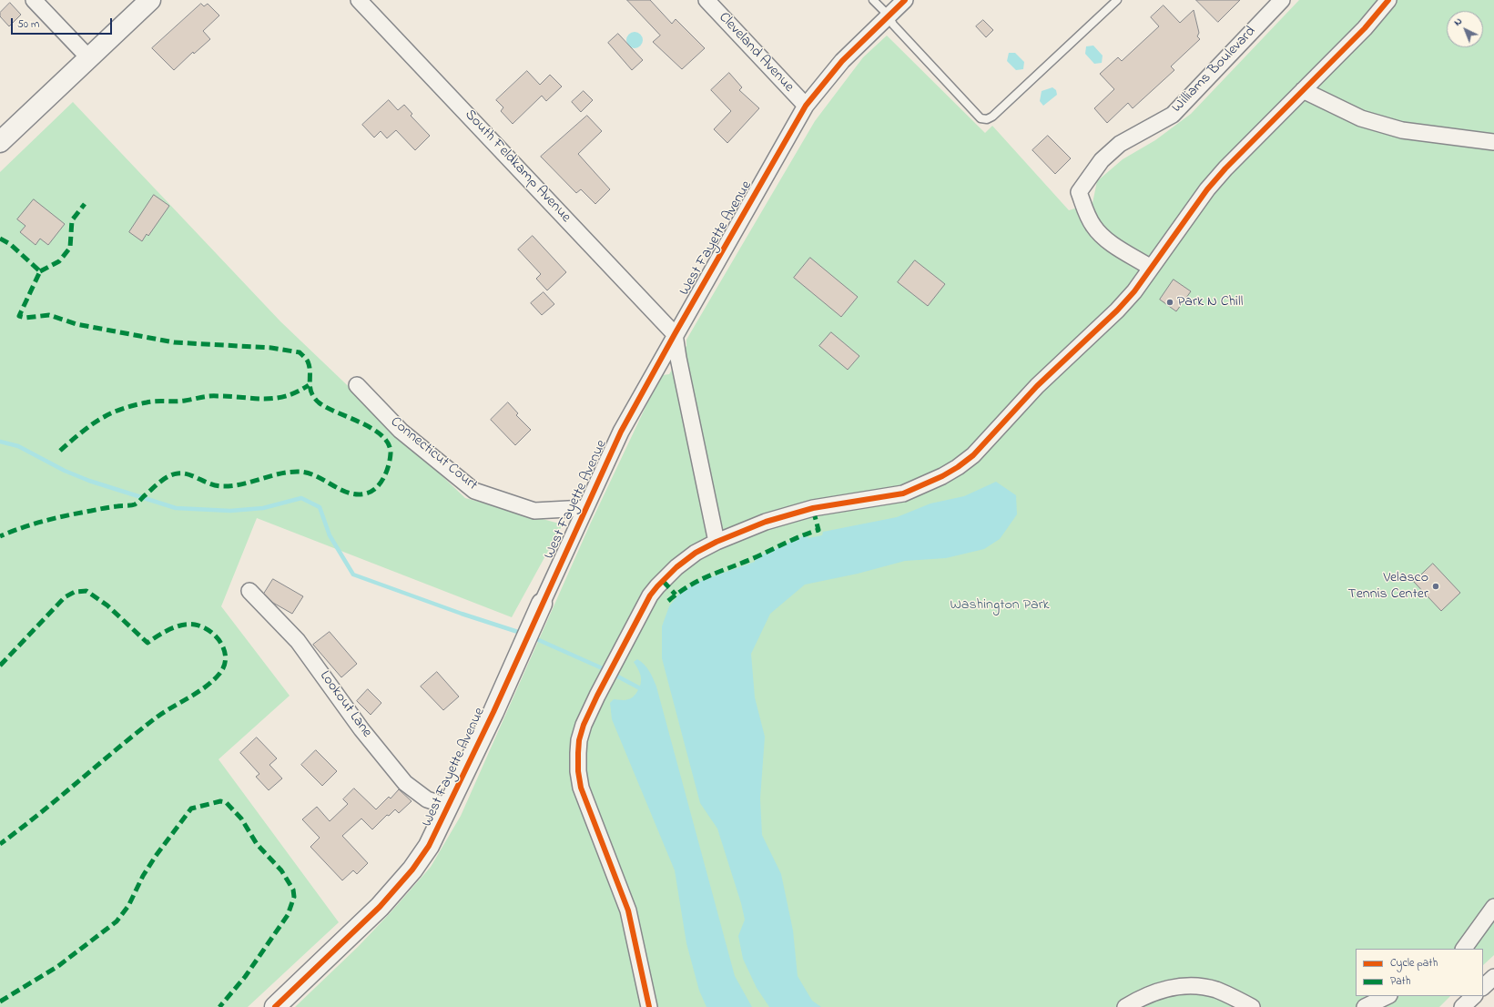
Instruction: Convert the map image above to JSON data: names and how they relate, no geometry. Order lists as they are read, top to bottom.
{
  "streets": {
    "street": [
      "Cleveland Avenue",
      "Williams Boulevard",
      "South Feldkamp Avenue",
      "West Fayette Avenue",
      "Connecticut Court",
      "Lookout Lane"
    ]
  },
  "crossings": [
    ["Cleveland Avenue", "West Fayette Avenue"],
    ["South Feldkamp Avenue", "West Fayette Avenue"],
    ["West Fayette Avenue", "Connecticut Court"],
    ["West Fayette Avenue", "Lookout Lane"]
  ],
  "parks": ["Washington Park"],
  "places": ["Park N Chill", "Velasco Tennis Center"],
  "legend": ["Cycle path", "Path"],
  "scale_bar": "50 m",
  "north": "top left"
}
